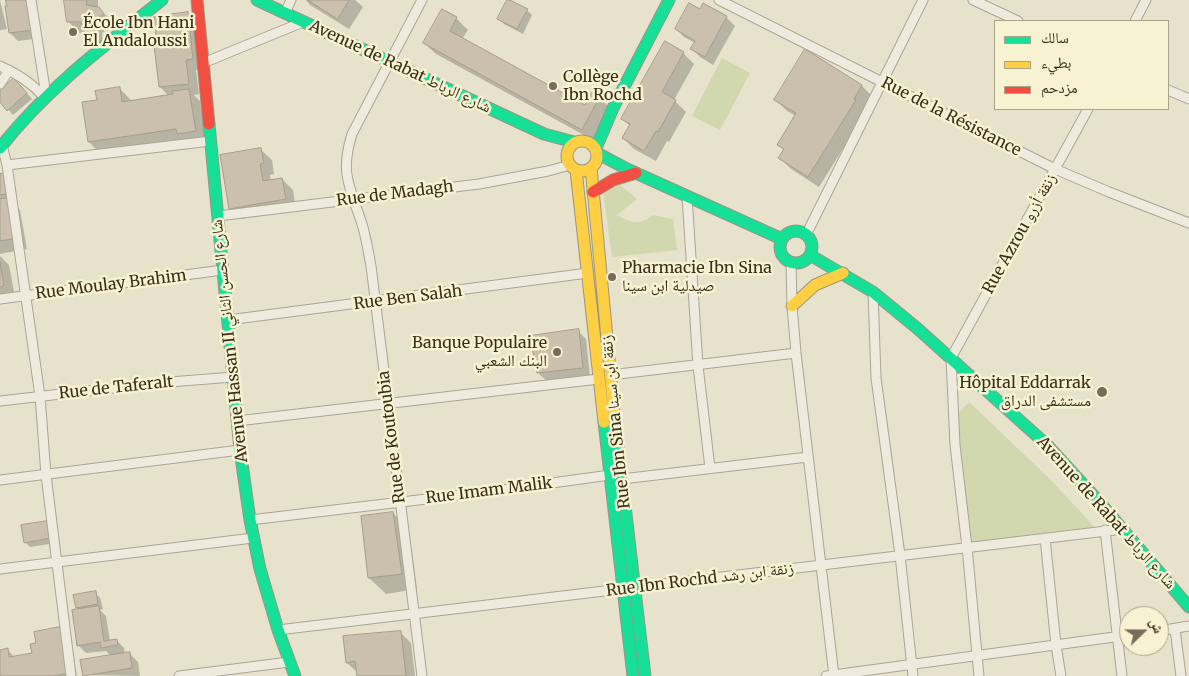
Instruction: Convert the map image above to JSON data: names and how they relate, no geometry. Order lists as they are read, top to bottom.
{
  "streets": {
    "street": [
      "Avenue de Rabat شارع الرباط",
      "Rue de la Résistance",
      "Rue de Madagh",
      "Rue Azrou زنقة أزرو",
      "Rue Moulay Brahim",
      "Rue Ben Salah",
      "Avenue Hassan II شارع الحسن الثاني",
      "Rue de Taferalt",
      "Rue Ibn Sina زنقة ابن سينا",
      "Rue de Koutoubia",
      "Rue Imam Malik",
      "Rue Ibn Rochd زنقة ابن رشد"
    ]
  },
  "crossings": [
    ["Avenue de Rabat شارع الرباط", "Rue de Madagh"],
    ["Avenue de Rabat شارع الرباط", "Rue Azrou زنقة أزرو"],
    ["Avenue de Rabat شارع الرباط", "Rue Ibn Sina زنقة ابن سينا"],
    ["Avenue de Rabat شارع الرباط", "Rue de Koutoubia"],
    ["Avenue de Rabat شارع الرباط", "Rue Ibn Rochd زنقة ابن رشد"],
    ["Rue de la Résistance", "Rue Azrou زنقة أزرو"],
    ["Rue de Madagh", "Avenue Hassan II شارع الحسن الثاني"],
    ["Rue de Madagh", "Rue Ibn Sina زنقة ابن سينا"],
    ["Rue de Madagh", "Rue de Koutoubia"],
    ["Rue Moulay Brahim", "Avenue Hassan II شارع الحسن الثاني"],
    ["Rue Ben Salah", "Avenue Hassan II شارع الحسن الثاني"],
    ["Rue Ben Salah", "Rue Ibn Sina زنقة ابن سينا"],
    ["Rue Ben Salah", "Rue de Koutoubia"],
    ["Avenue Hassan II شارع الحسن الثاني", "Rue de Taferalt"],
    ["Avenue Hassan II شارع الحسن الثاني", "Rue Imam Malik"],
    ["Avenue Hassan II شارع الحسن الثاني", "Rue Ibn Rochd زنقة ابن رشد"],
    ["Rue Ibn Sina زنقة ابن سينا", "Rue Imam Malik"],
    ["Rue Ibn Sina زنقة ابن سينا", "Rue Ibn Rochd زنقة ابن رشد"],
    ["Rue de Koutoubia", "Rue Imam Malik"],
    ["Rue de Koutoubia", "Rue Ibn Rochd زنقة ابن رشد"]
  ],
  "places": [
    "École Ibn Hani El Andaloussi",
    "Collège Ibn Rochd",
    "Pharmacie Ibn Sina صيدلية ابن سينا",
    "Banque Populaire البنك الشعبي",
    "Hôpital Eddarrak مستشفى الدراق"
  ],
  "legend": ["سالك", "بطيء", "مزدحم"],
  "north": "right"
}
